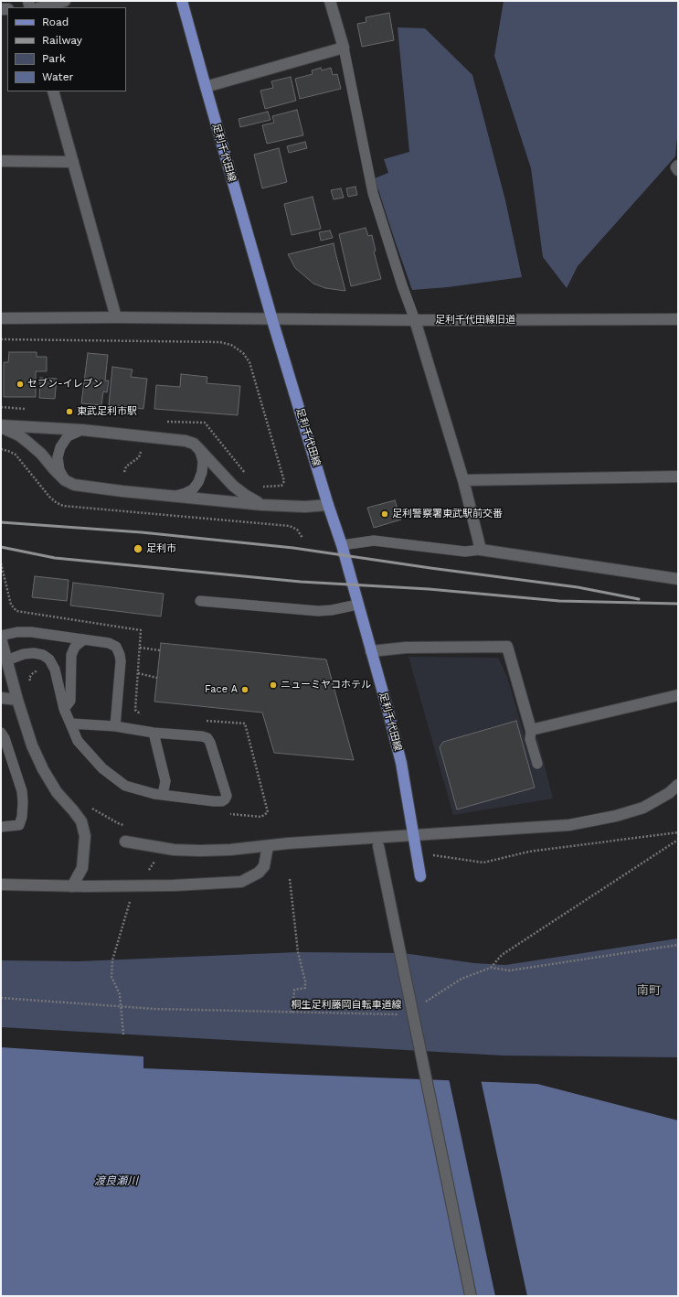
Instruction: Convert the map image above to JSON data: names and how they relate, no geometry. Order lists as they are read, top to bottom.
{
  "streets": {
    "main road": ["足利千代田線"],
    "street": ["足利千代田線旧道"],
    "path": ["桐生足利藤岡自転車道線"]
  },
  "crossings": [
    ["足利千代田線", "足利千代田線旧道"]
  ],
  "districts": ["南町"],
  "water": ["渡良瀬川"],
  "places": [
    "セブン-イレブン",
    "東武足利市駅",
    "足利警察署東武駅前交番",
    "足利市",
    "ニューミヤコホテル",
    "Face A"
  ],
  "legend": [
    "Road",
    "Railway",
    "Park",
    "Water"
  ]
}
